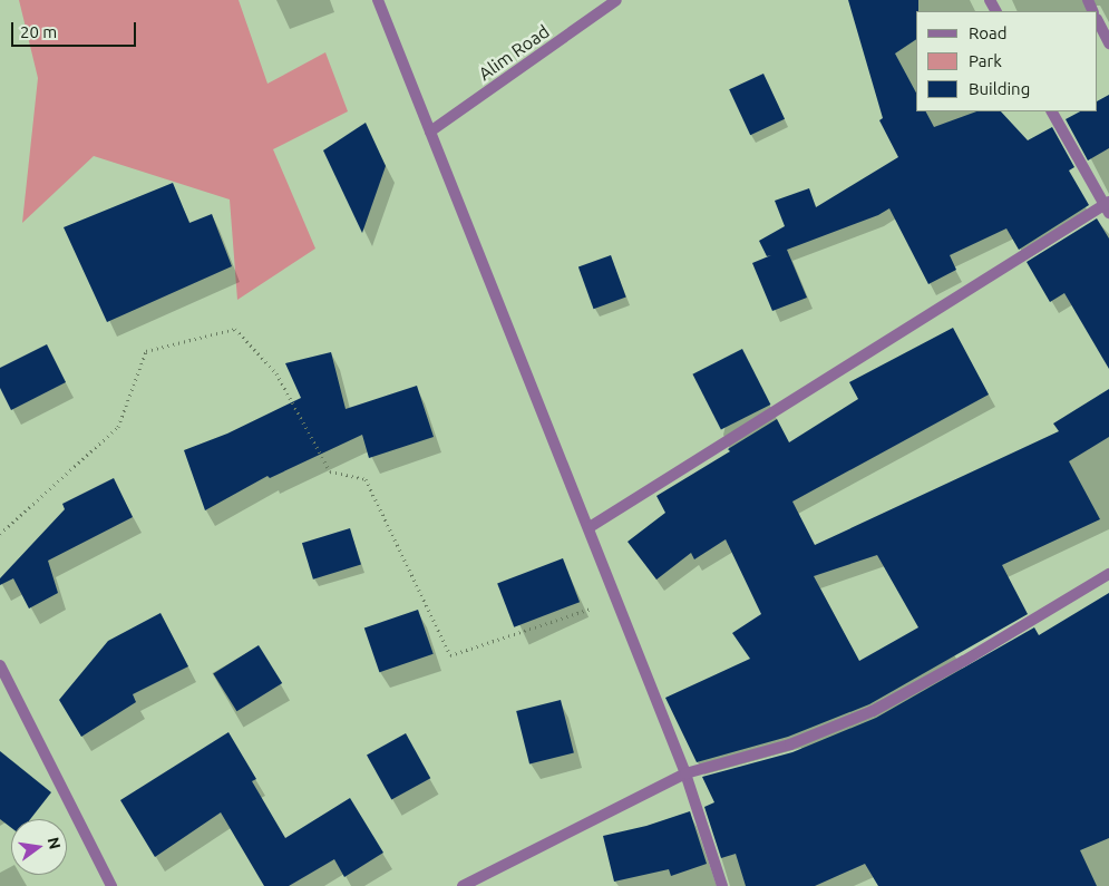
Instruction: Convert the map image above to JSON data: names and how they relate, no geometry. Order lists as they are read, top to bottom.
{
  "streets": {
    "street": ["Alim Road"]
  },
  "legend": ["Road", "Park", "Building"],
  "scale_bar": "20 m",
  "north": "right"
}
